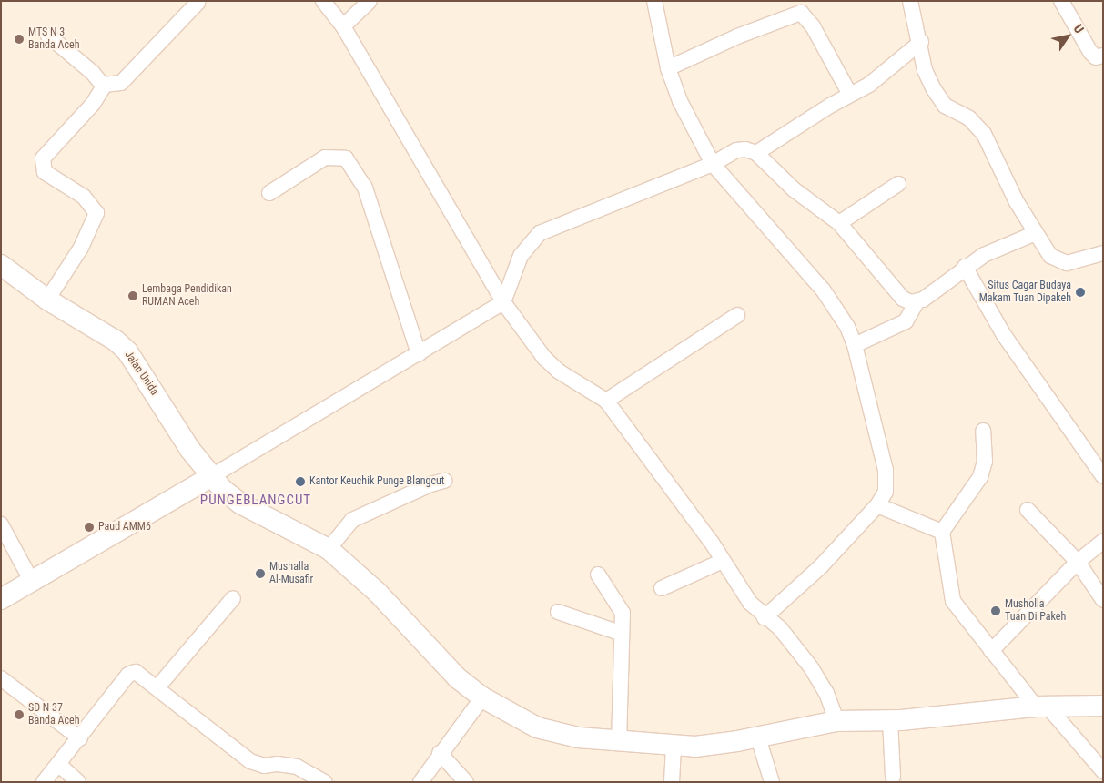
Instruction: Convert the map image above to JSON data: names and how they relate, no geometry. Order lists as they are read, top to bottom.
{
  "streets": {
    "street": ["Jalan Unida"]
  },
  "districts": ["PUNGEBLANGCUT"],
  "places": [
    "MTS N 3 Banda Aceh",
    "Situs Cagar Budaya Makam Tuan Dipakeh",
    "Lembaga Pendidikan RUMAN Aceh",
    "Kantor Keuchik Punge Blangcut",
    "Paud AMM6",
    "Mushalla Al-Musafir",
    "Musholla Tuan Di Pakeh",
    "SD N 37 Banda Aceh"
  ],
  "north": "top right"
}
